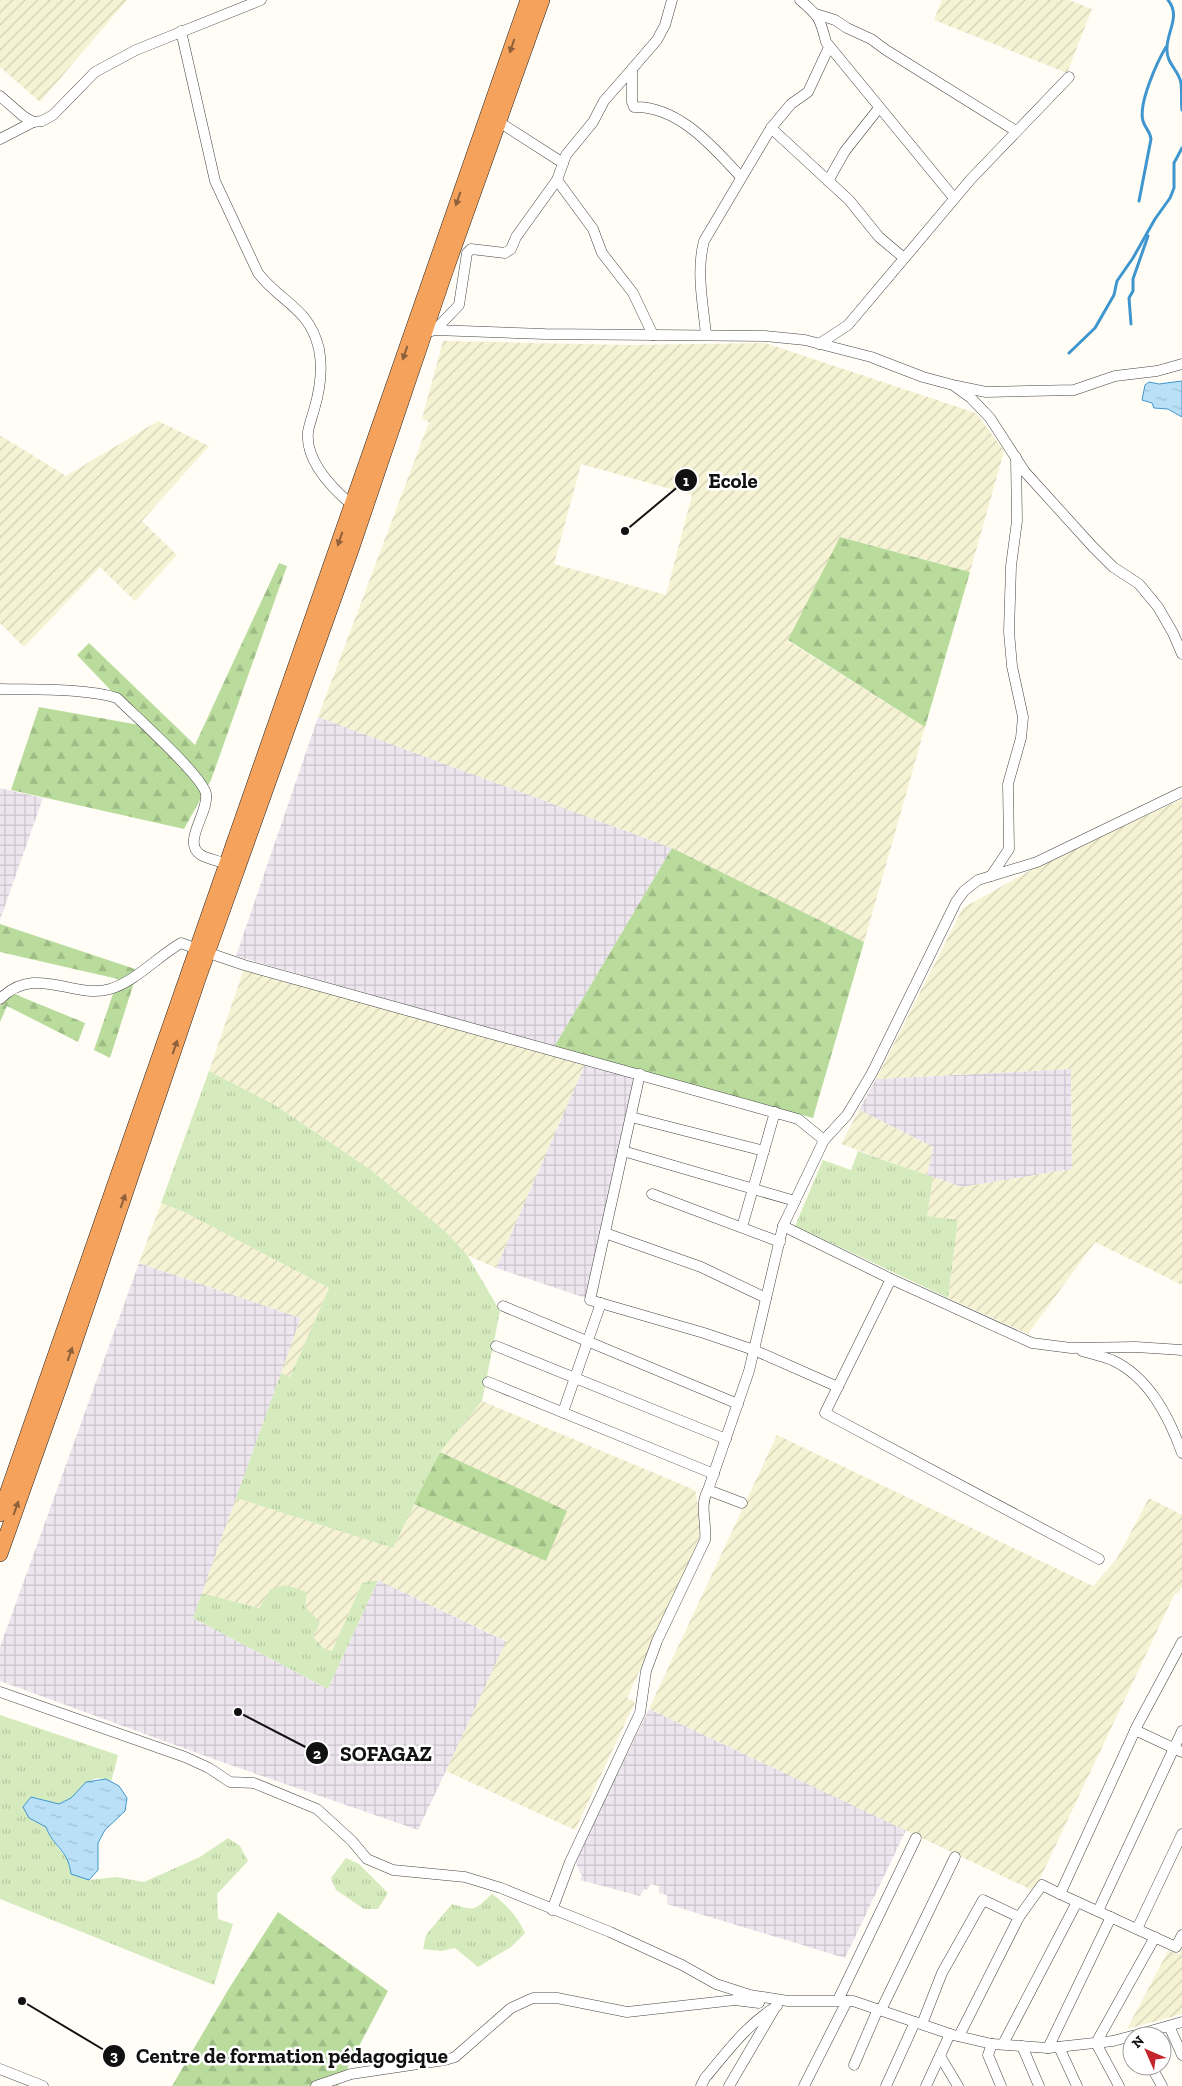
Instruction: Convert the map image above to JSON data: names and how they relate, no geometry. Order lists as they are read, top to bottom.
{
  "places": ["Ecole", "SOFAGAZ", "Centre de formation pédagogique"],
  "north": "top left"
}
